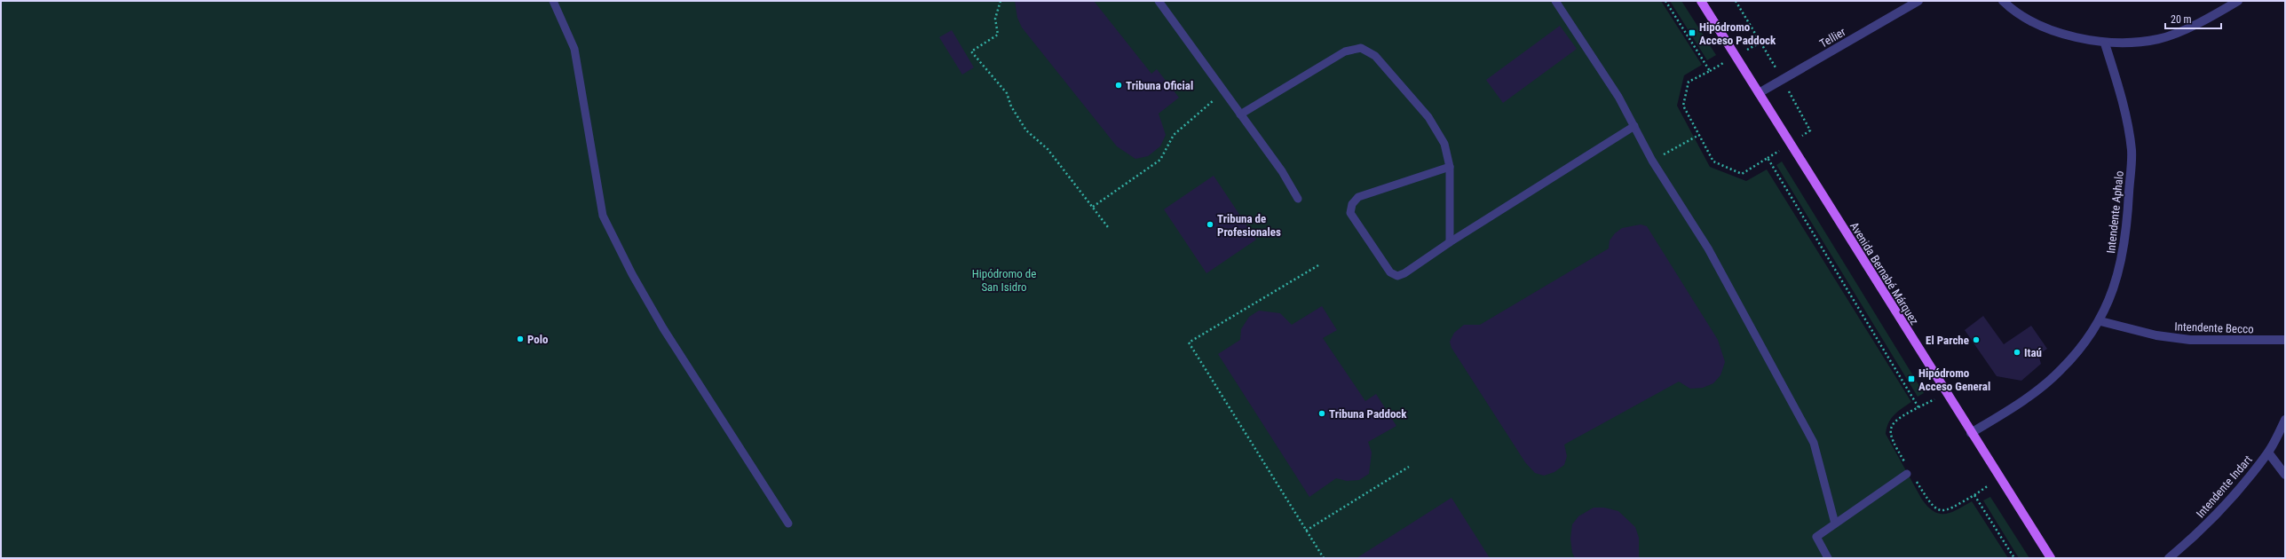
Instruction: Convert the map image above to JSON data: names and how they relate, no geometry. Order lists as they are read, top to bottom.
{
  "streets": {
    "main road": ["Avenida Bernabé Márquez"],
    "street": [
      "Tellier",
      "Intendente Aphalo",
      "Intendente Becco",
      "Intendente Indart"
    ]
  },
  "crossings": [
    ["Tellier", "Avenida Bernabé Márquez"],
    ["Intendente Aphalo", "Avenida Bernabé Márquez"],
    ["Intendente Aphalo", "Intendente Becco"]
  ],
  "parks": ["Hipódromo de San Isidro"],
  "places": {
    "transit": ["Hipódromo Acceso Paddock", "Hipódromo Acceso General"],
    "other": [
      "Tribuna Oficial",
      "Tribuna de Profesionales",
      "Polo",
      "El Parche",
      "Itaú",
      "Tribuna Paddock"
    ]
  },
  "scale_bar": "20 m"
}
